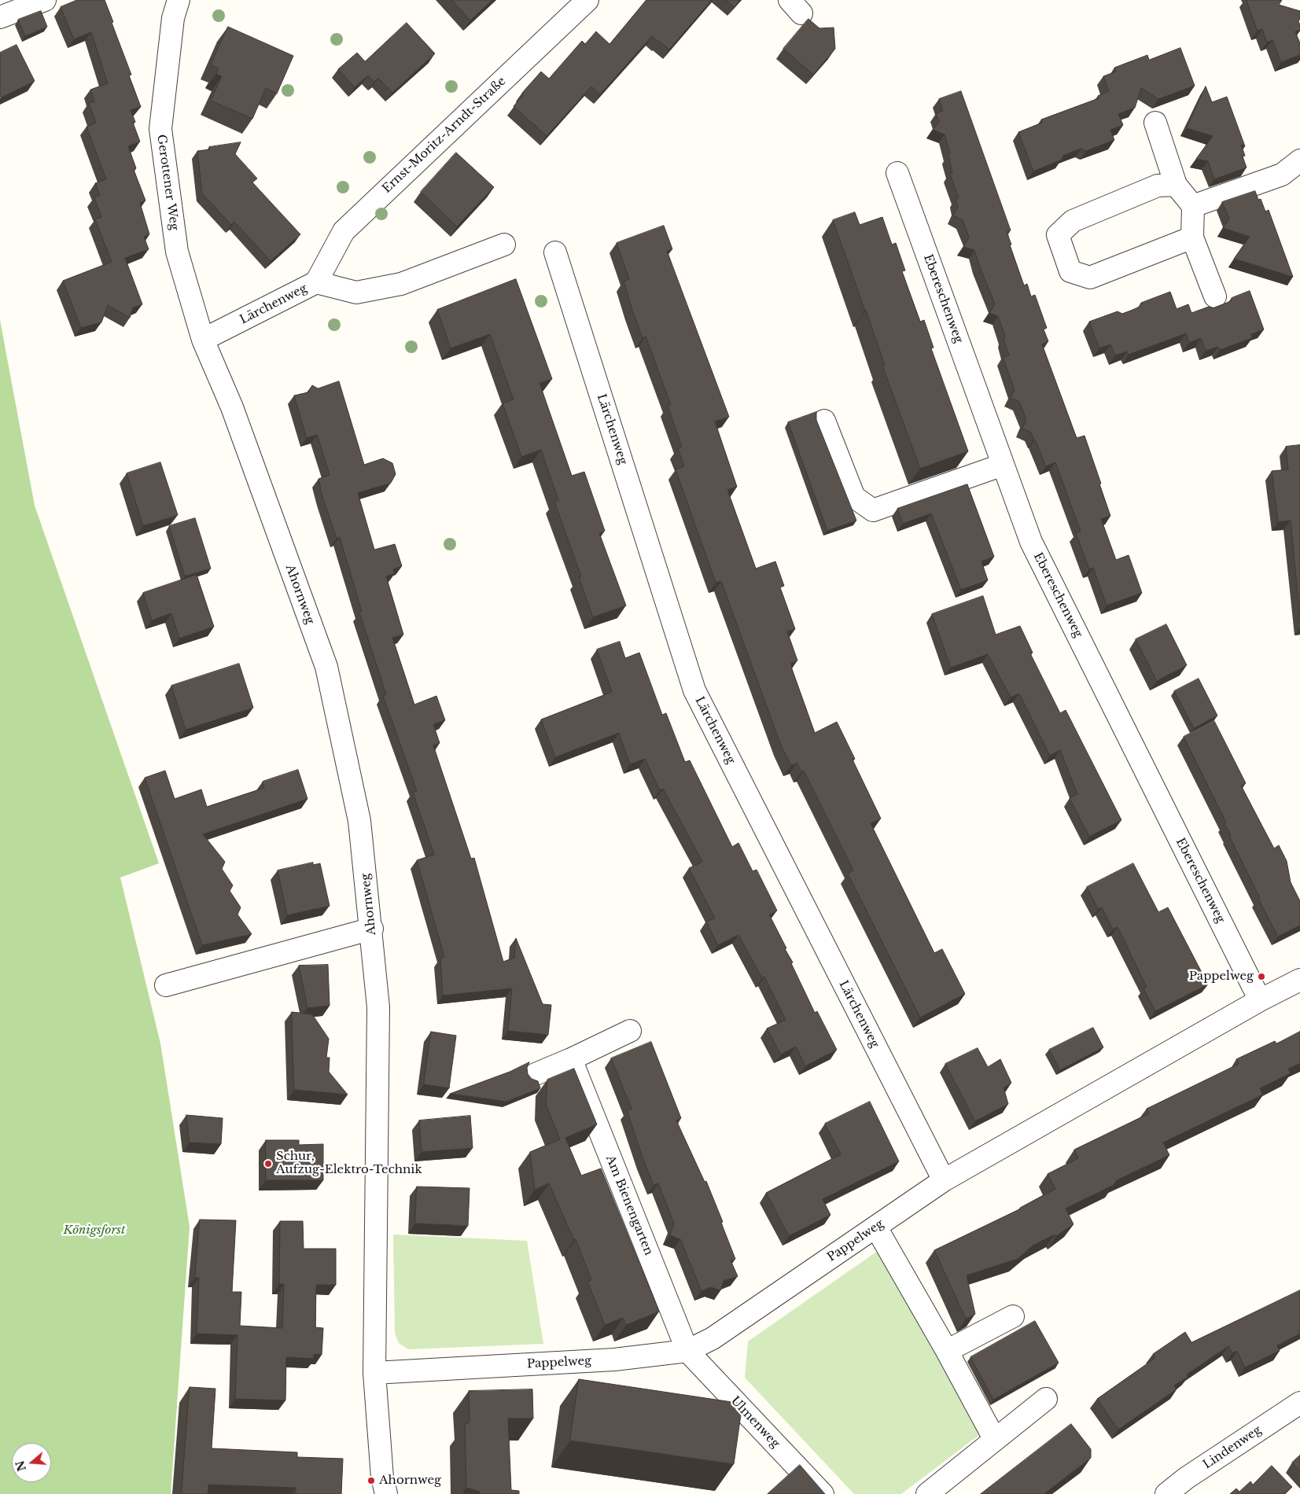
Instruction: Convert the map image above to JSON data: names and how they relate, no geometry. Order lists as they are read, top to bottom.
{
  "streets": {
    "street": [
      "Ernst-Moritz-Arndt-Straße",
      "Gerottener Weg",
      "Ebereschenweg",
      "Lärchenweg",
      "Ahornweg",
      "Am Bienengarten",
      "Pappelweg",
      "Ulmenweg",
      "Lindenweg"
    ]
  },
  "crossings": [
    ["Ernst-Moritz-Arndt-Straße", "Lärchenweg"],
    ["Gerottener Weg", "Lärchenweg"],
    ["Gerottener Weg", "Ahornweg"],
    ["Ebereschenweg", "Pappelweg"],
    ["Lärchenweg", "Ahornweg"],
    ["Lärchenweg", "Pappelweg"],
    ["Ahornweg", "Pappelweg"],
    ["Am Bienengarten", "Pappelweg"],
    ["Am Bienengarten", "Ulmenweg"],
    ["Pappelweg", "Ulmenweg"]
  ],
  "parks": ["Königsforst"],
  "places": ["Pappelweg", "Schur, Aufzug-Elektro-Technik", "Ahornweg"],
  "north": "left"
}
